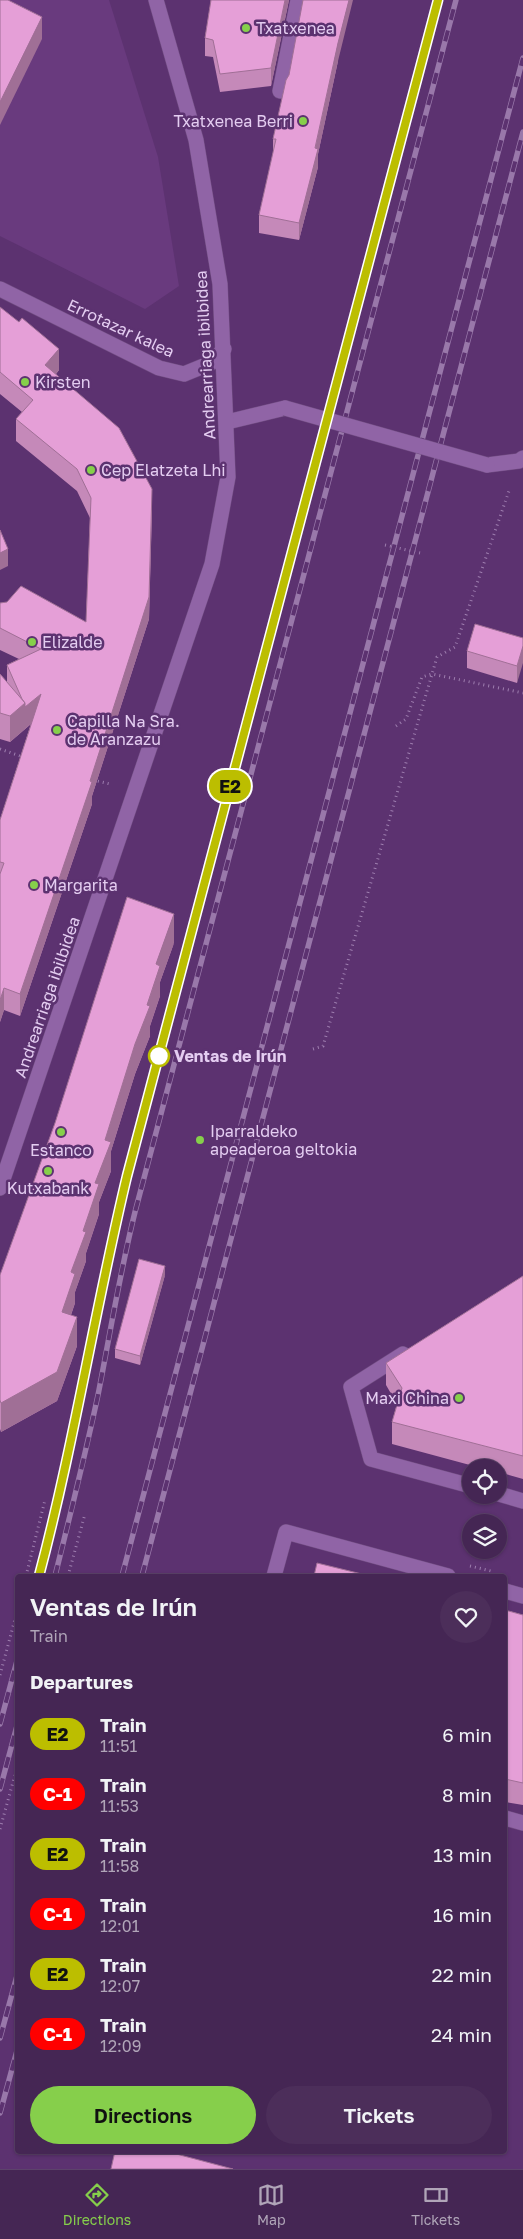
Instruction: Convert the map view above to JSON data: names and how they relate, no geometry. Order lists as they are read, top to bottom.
{
  "streets": {
    "street": ["Errotazar kalea", "Andrearriaga ibilbidea"]
  },
  "crossings": [
    ["Errotazar kalea", "Andrearriaga ibilbidea"]
  ],
  "places": [
    "Txatxenea",
    "Txatxenea Berri",
    "Kirsten",
    "Cep Elatzeta Lhi",
    "Elizalde",
    "Capilla Nª Sra. de Aranzazu",
    "Margarita",
    "Ventas de Irún",
    "Estanco",
    "Iparraldeko apeaderoa geltokia",
    "Kutxabank",
    "Maxi China"
  ],
  "page": {
    "on_map": "E2",
    "heading": [
      ["Ventas de Irún", "Train"],
      "Departures"
    ],
    "list": [
      {
        "mark": "E2",
        "name": "Train",
        "note": "11:51",
        "value": "6 min"
      },
      {
        "mark": "C-1",
        "name": "Train",
        "note": "11:53",
        "value": "8 min"
      },
      {
        "mark": "E2",
        "name": "Train",
        "note": "11:58",
        "value": "13 min"
      },
      {
        "mark": "C-1",
        "name": "Train",
        "note": "12:01",
        "value": "16 min"
      },
      {
        "mark": "E2",
        "name": "Train",
        "note": "12:07",
        "value": "22 min"
      },
      {
        "mark": "C-1",
        "name": "Train",
        "note": "12:09",
        "value": "24 min"
      }
    ],
    "buttons": ["Directions", "Tickets"],
    "tabs": ["Directions", "Map", "Tickets"]
  }
}
